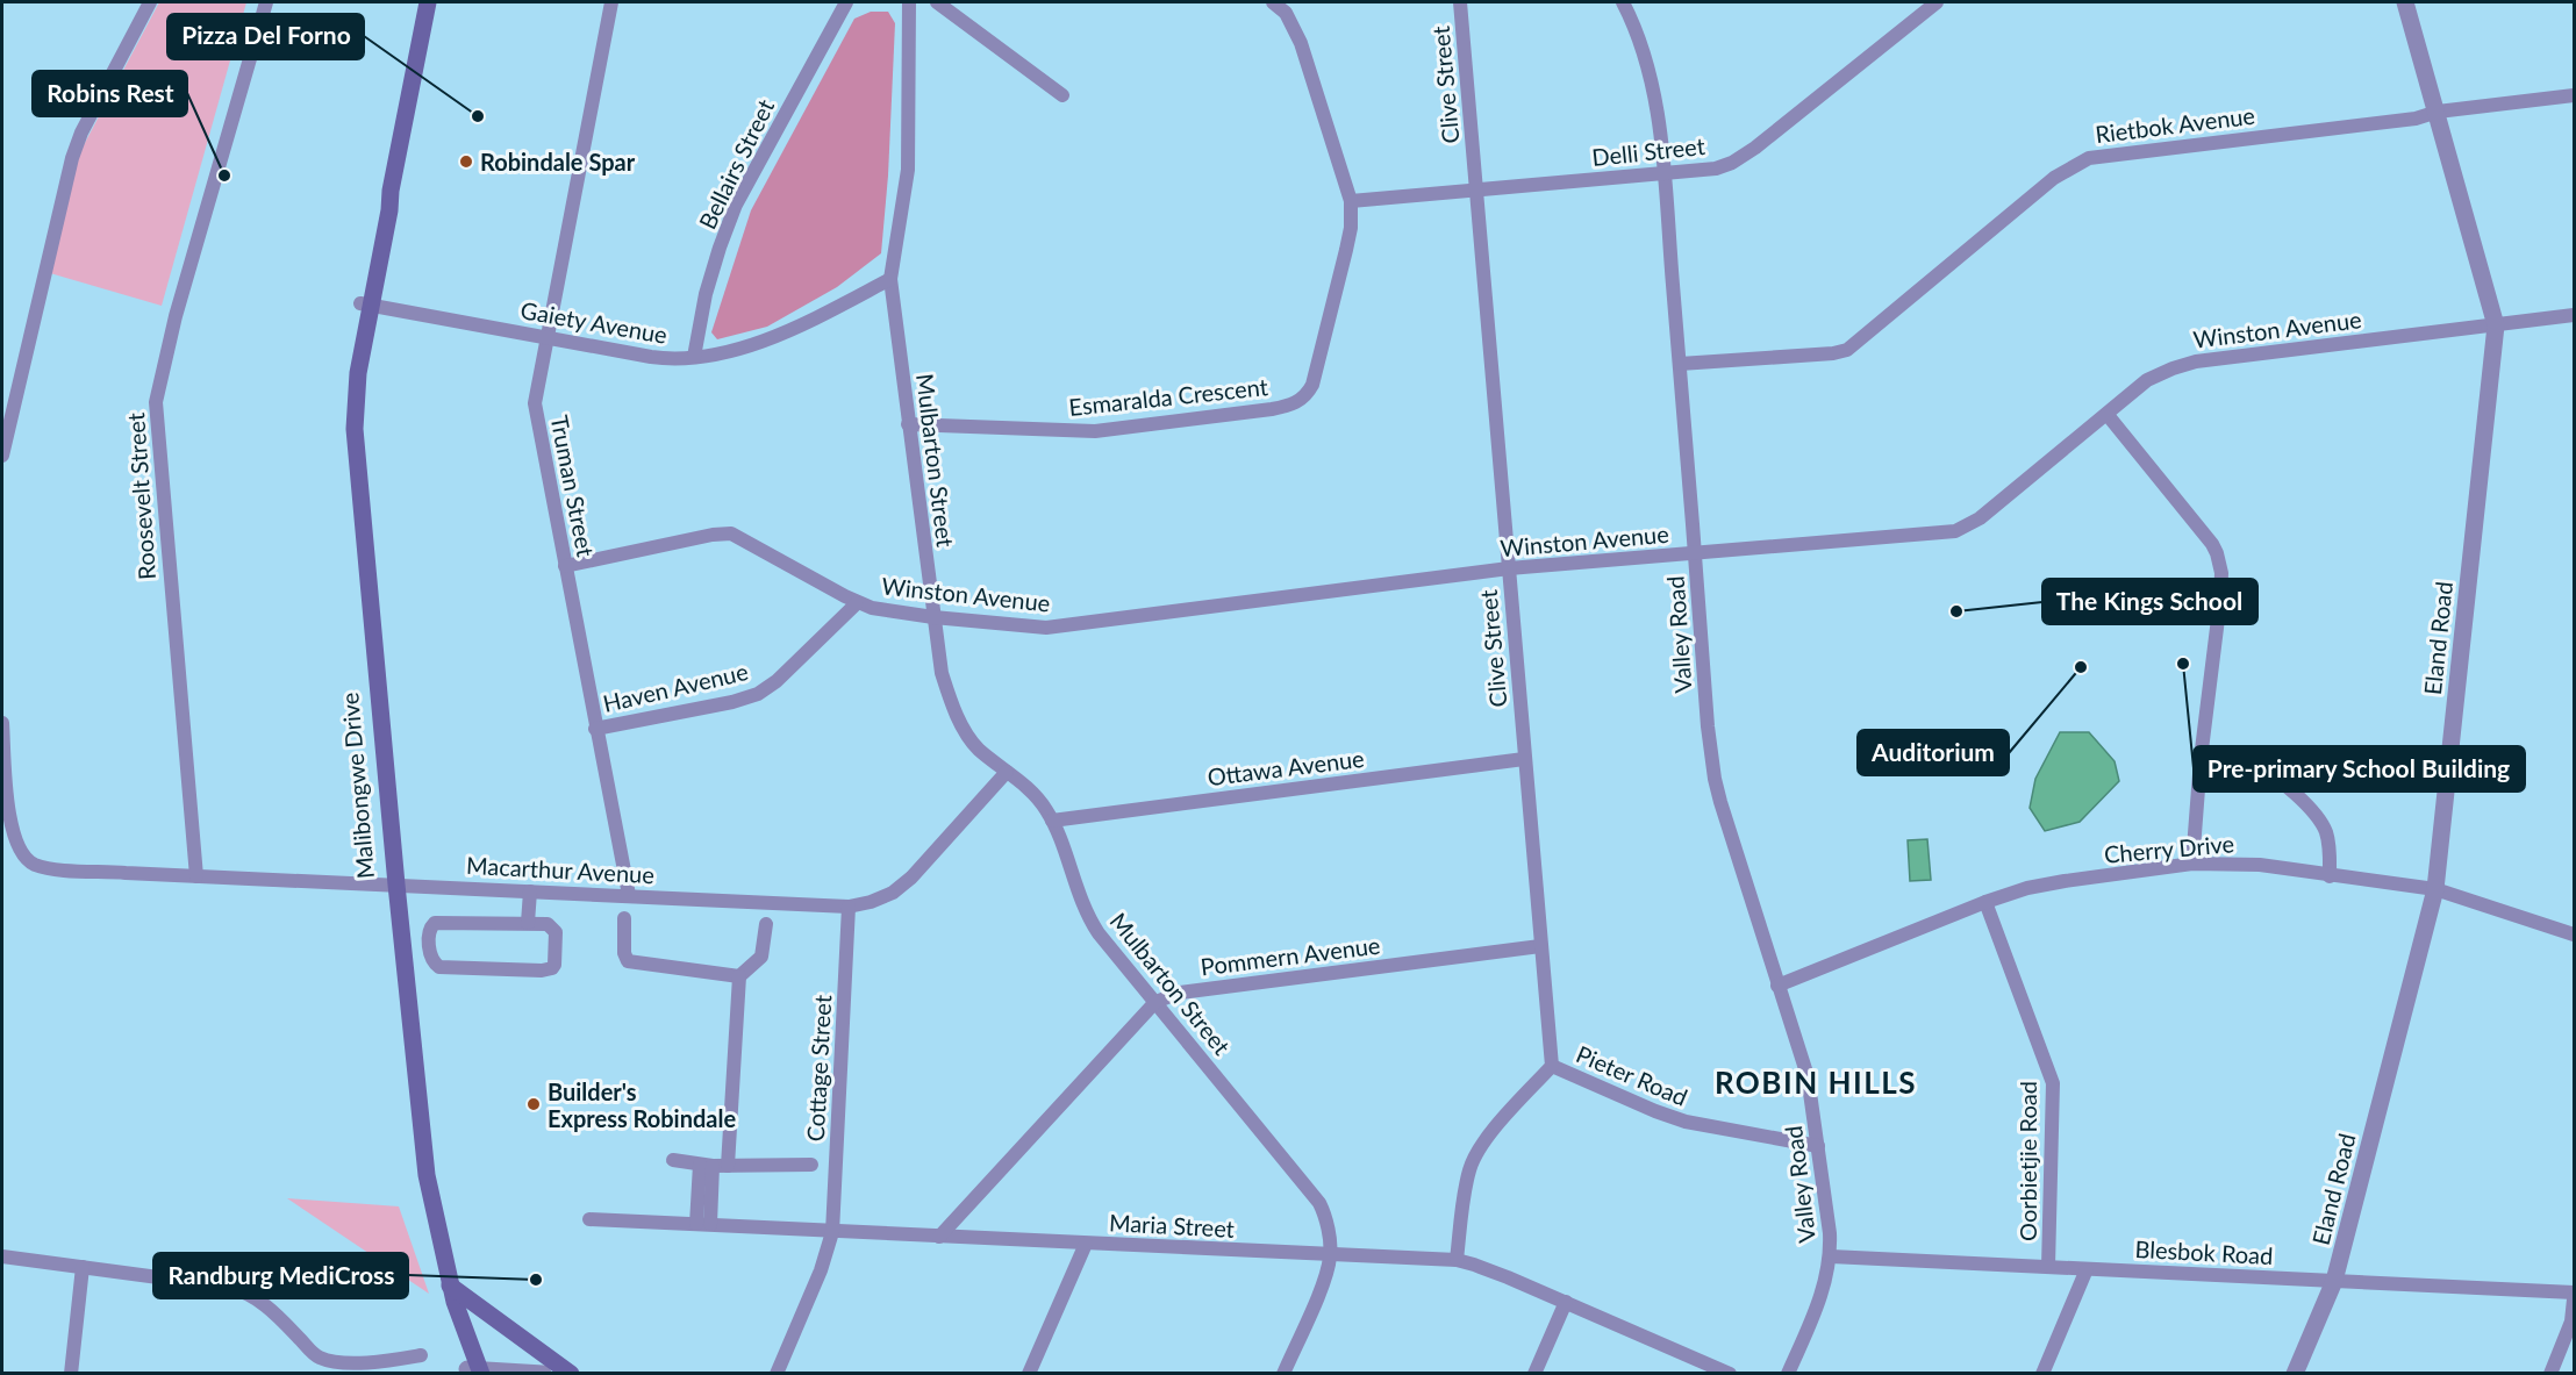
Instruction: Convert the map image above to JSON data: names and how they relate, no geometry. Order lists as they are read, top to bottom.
{
  "streets": {
    "main road": ["Malibongwe Drive"],
    "street": [
      "Clive Street",
      "Rietbok Avenue",
      "Delli Street",
      "Bellairs Street",
      "Gaiety Avenue",
      "Winston Avenue",
      "Esmaralda Crescent",
      "Mulbarton Street",
      "Truman Street",
      "Roosevelt Street",
      "Valley Road",
      "Eland Road",
      "Haven Avenue",
      "Ottawa Avenue",
      "Cherry Drive",
      "Macarthur Avenue",
      "Pommern Avenue",
      "Cottage Street",
      "Pieter Road",
      "Oorbietjie Road",
      "Maria Street",
      "Blesbok Road"
    ]
  },
  "crossings": [
    ["Clive Street", "Delli Street"],
    ["Clive Street", "Winston Avenue"],
    ["Clive Street", "Ottawa Avenue"],
    ["Clive Street", "Pommern Avenue"],
    ["Clive Street", "Pieter Road"],
    ["Rietbok Avenue", "Valley Road"],
    ["Rietbok Avenue", "Eland Road"],
    ["Delli Street", "Esmaralda Crescent"],
    ["Delli Street", "Valley Road"],
    ["Bellairs Street", "Gaiety Avenue"],
    ["Gaiety Avenue", "Mulbarton Street"],
    ["Gaiety Avenue", "Truman Street"],
    ["Gaiety Avenue", "Malibongwe Drive"],
    ["Winston Avenue", "Mulbarton Street"],
    ["Winston Avenue", "Truman Street"],
    ["Winston Avenue", "Valley Road"],
    ["Winston Avenue", "Eland Road"],
    ["Winston Avenue", "Haven Avenue"],
    ["Esmaralda Crescent", "Mulbarton Street"],
    ["Mulbarton Street", "Ottawa Avenue"],
    ["Mulbarton Street", "Macarthur Avenue"],
    ["Mulbarton Street", "Pommern Avenue"],
    ["Mulbarton Street", "Maria Street"],
    ["Truman Street", "Haven Avenue"],
    ["Truman Street", "Macarthur Avenue"],
    ["Roosevelt Street", "Macarthur Avenue"],
    ["Valley Road", "Cherry Drive"],
    ["Valley Road", "Pieter Road"],
    ["Valley Road", "Blesbok Road"],
    ["Eland Road", "Cherry Drive"],
    ["Eland Road", "Blesbok Road"],
    ["Malibongwe Drive", "Macarthur Avenue"],
    ["Cherry Drive", "Oorbietjie Road"],
    ["Macarthur Avenue", "Cottage Street"],
    ["Cottage Street", "Maria Street"],
    ["Oorbietjie Road", "Blesbok Road"]
  ],
  "districts": ["ROBIN HILLS"],
  "places": [
    "Pizza Del Forno",
    "Robindale Spar",
    "Robins Rest",
    "The Kings School",
    "Pre-primary School Building",
    "Auditorium",
    "Builder's Express Robindale",
    "Randburg MediCross"
  ]
}
